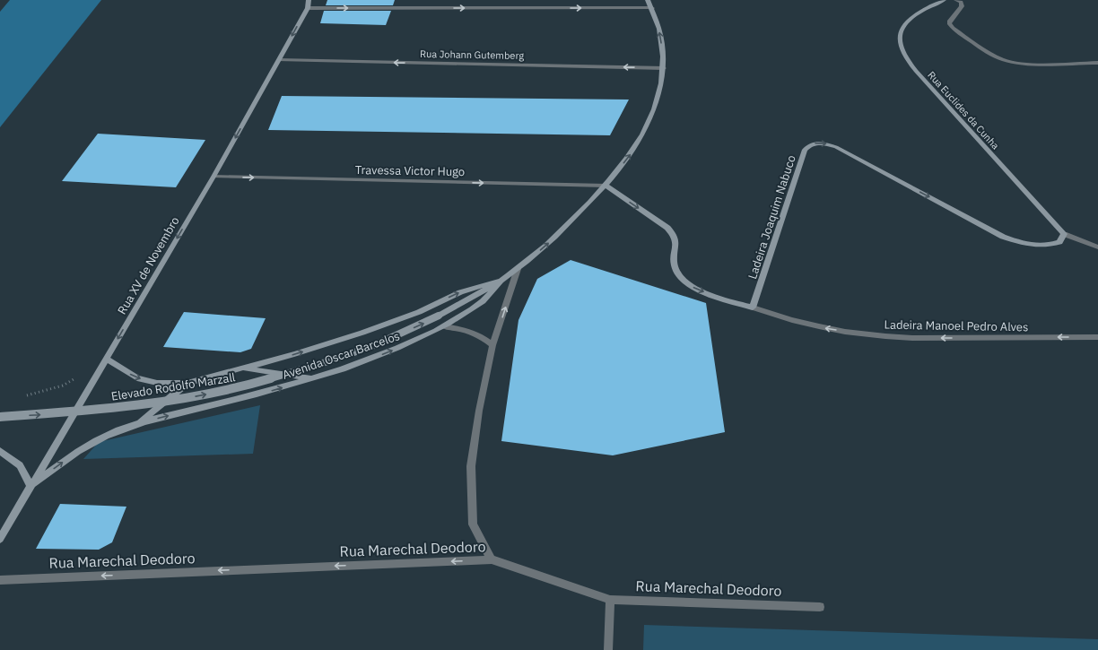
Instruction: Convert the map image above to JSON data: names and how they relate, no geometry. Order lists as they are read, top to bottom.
{
  "streets": {
    "main road": [
      "Rua Euclides da Cunha",
      "Ladeira Joaquim Nabuco",
      "Rua XV de Novembro",
      "Avenida Oscar Barcelos",
      "Elevado Rodolfo Marzall"
    ],
    "street": [
      "Rua Johann Gutemberg",
      "Travessa Victor Hugo",
      "Ladeira Manoel Pedro Alves",
      "Rua Marechal Deodoro"
    ]
  },
  "crossings": [
    ["Rua Johann Gutemberg", "Rua XV de Novembro"],
    ["Rua Euclides da Cunha", "Ladeira Joaquim Nabuco"],
    ["Travessa Victor Hugo", "Rua XV de Novembro"],
    ["Ladeira Joaquim Nabuco", "Ladeira Manoel Pedro Alves"],
    ["Rua XV de Novembro", "Avenida Oscar Barcelos"],
    ["Avenida Oscar Barcelos", "Elevado Rodolfo Marzall"]
  ],
  "one_way": [
    "Travessa Victor Hugo",
    "Rua XV de Novembro",
    "Ladeira Manoel Pedro Alves",
    "Elevado Rodolfo Marzall",
    "Rua Marechal Deodoro"
  ]
}
